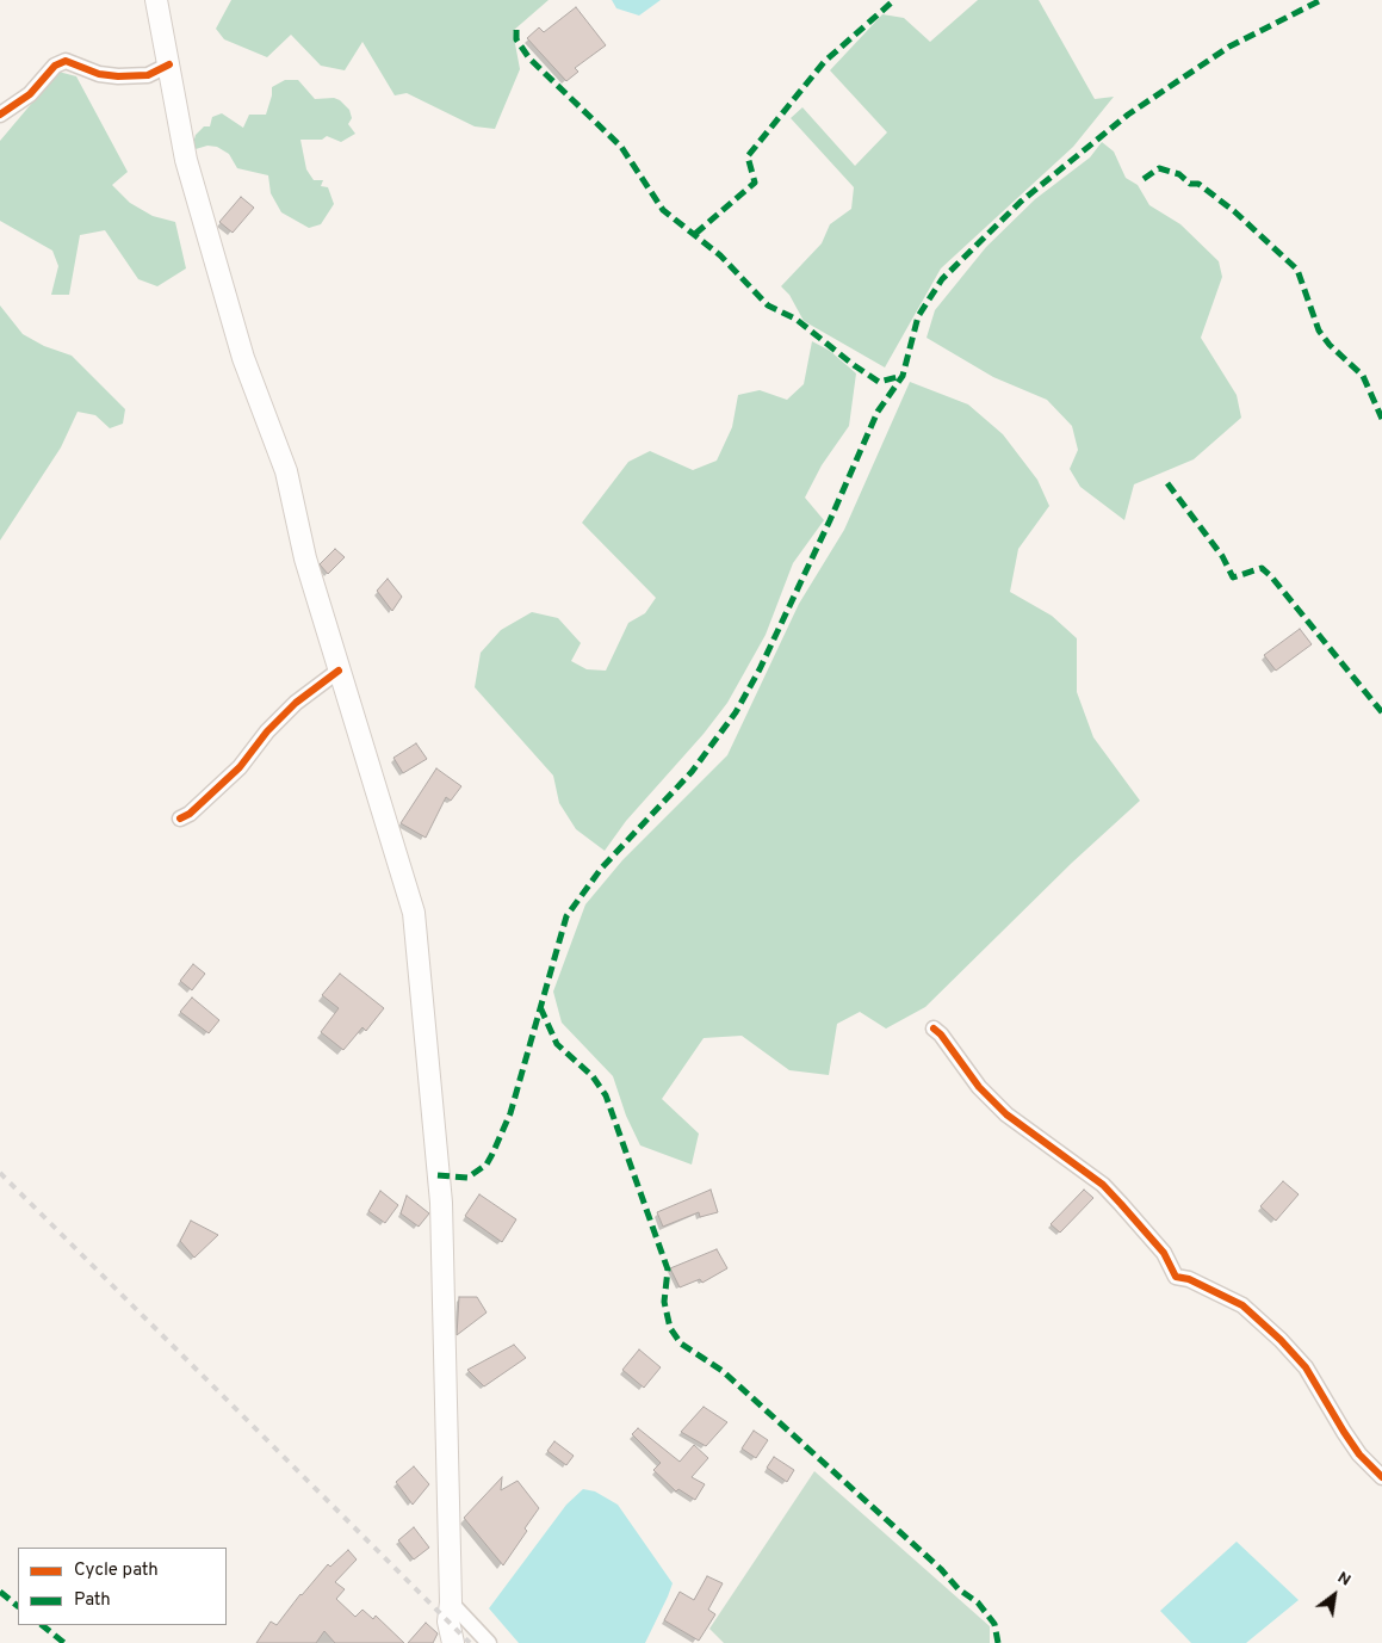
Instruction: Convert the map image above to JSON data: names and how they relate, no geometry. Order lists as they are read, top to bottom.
{
  "legend": ["Cycle path", "Path"],
  "north": "top right"
}
